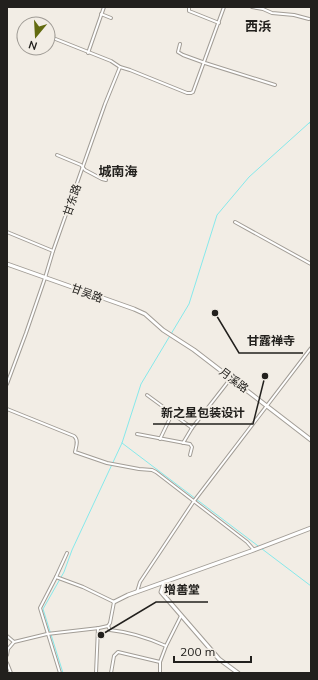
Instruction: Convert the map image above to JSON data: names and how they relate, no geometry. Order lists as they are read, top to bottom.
{
  "streets": {
    "street": ["甘东路", "甘吴路", "月溪路"]
  },
  "crossings": [
    ["甘东路", "甘吴路"],
    ["甘吴路", "月溪路"]
  ],
  "districts": ["西浜", "城南海"],
  "places": ["甘露禅寺", "新之星包装设计", "增善堂"],
  "scale_bar": "200 m",
  "north": "bottom"
}
